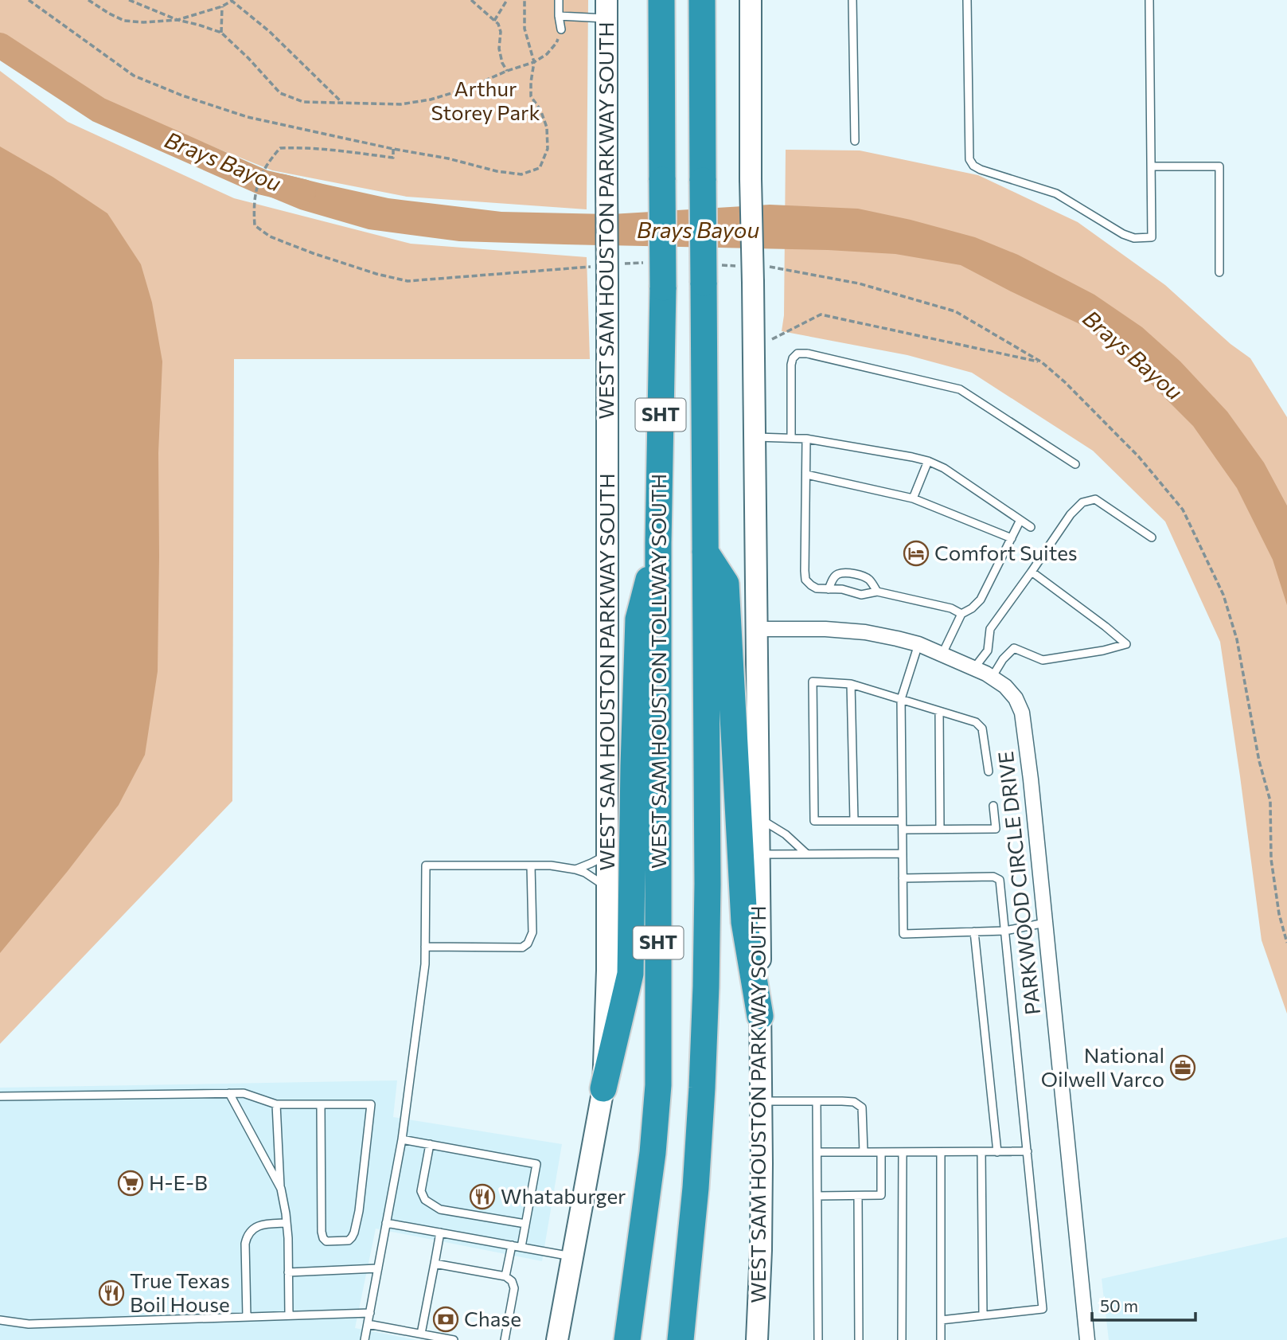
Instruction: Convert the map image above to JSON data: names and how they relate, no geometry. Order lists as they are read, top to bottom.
{
  "streets": {
    "highway": ["SHT", "WEST SAM HOUSTON TOLLWAY SOUTH"],
    "main road": ["WEST SAM HOUSTON PARKWAY SOUTH"],
    "street": ["PARKWOOD CIRCLE DRIVE"]
  },
  "crossings": [
    ["WEST SAM HOUSTON PARKWAY SOUTH", "PARKWOOD CIRCLE DRIVE"]
  ],
  "water": ["Brays Bayou"],
  "parks": ["Arthur Storey Park"],
  "places": {
    "hotel": ["Comfort Suites"],
    "office": ["National Oilwell Varco"],
    "supermarket": ["H-E-B"],
    "restaurant": ["Whataburger", "True Texas Boil House"],
    "bank": ["Chase"]
  },
  "scale_bar": "50 m"
}
